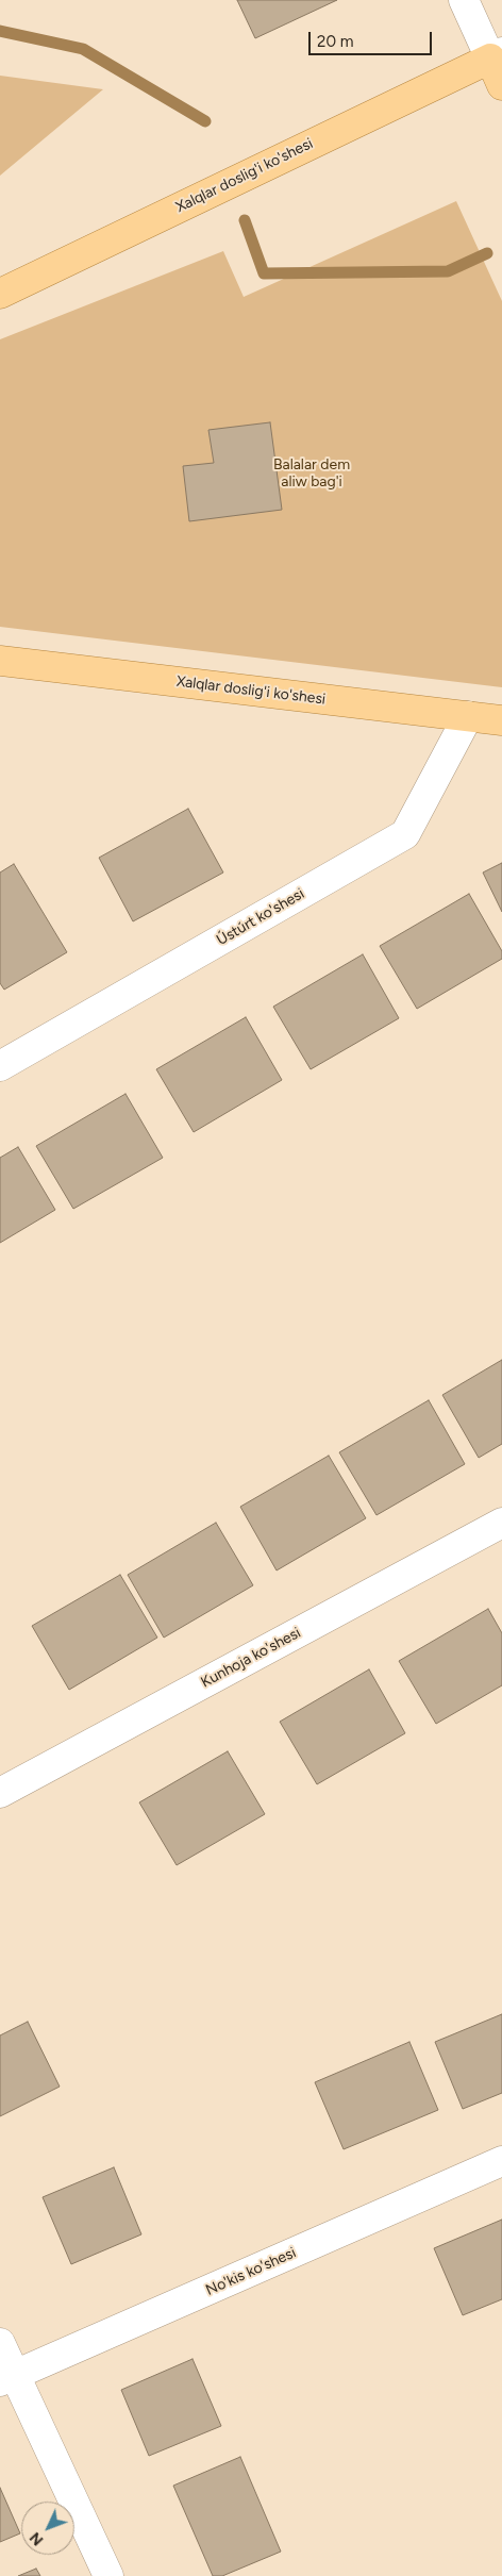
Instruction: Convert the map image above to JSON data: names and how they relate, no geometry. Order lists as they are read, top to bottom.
{
  "streets": {
    "main road": ["Xalqlar doslig'i ko'shesi"],
    "street": ["Ústúrt ko'shesi", "Kunhoja ko'shesi", "No'kis ko'shesi"]
  },
  "crossings": [
    ["Xalqlar doslig'i ko'shesi", "Ústúrt ko'shesi"]
  ],
  "parks": ["Balalar dem aliw bag'i"],
  "scale_bar": "20 m",
  "north": "bottom left"
}
